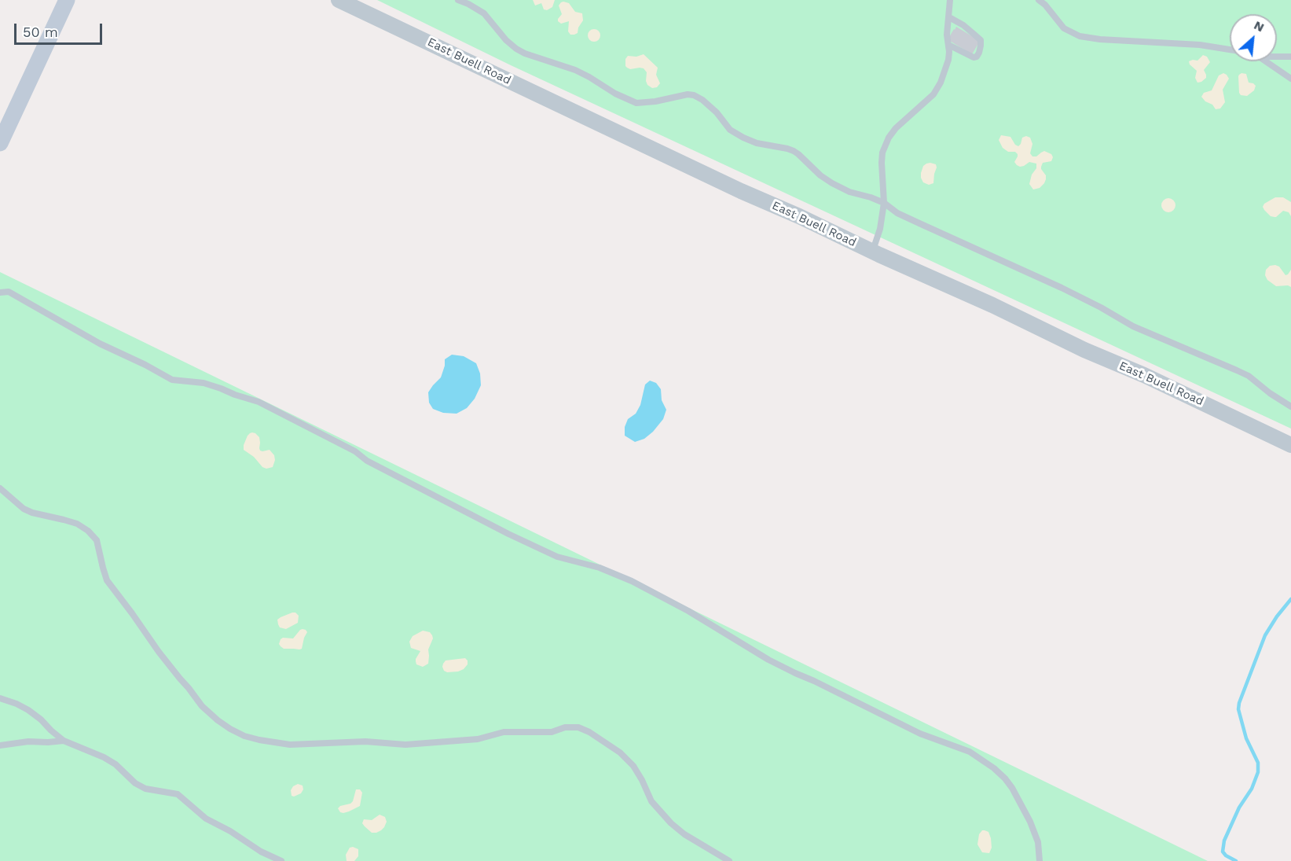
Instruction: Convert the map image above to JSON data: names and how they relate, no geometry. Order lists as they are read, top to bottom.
{
  "streets": {
    "street": ["East Buell Road"]
  },
  "scale_bar": "50 m",
  "north": "top right"
}
